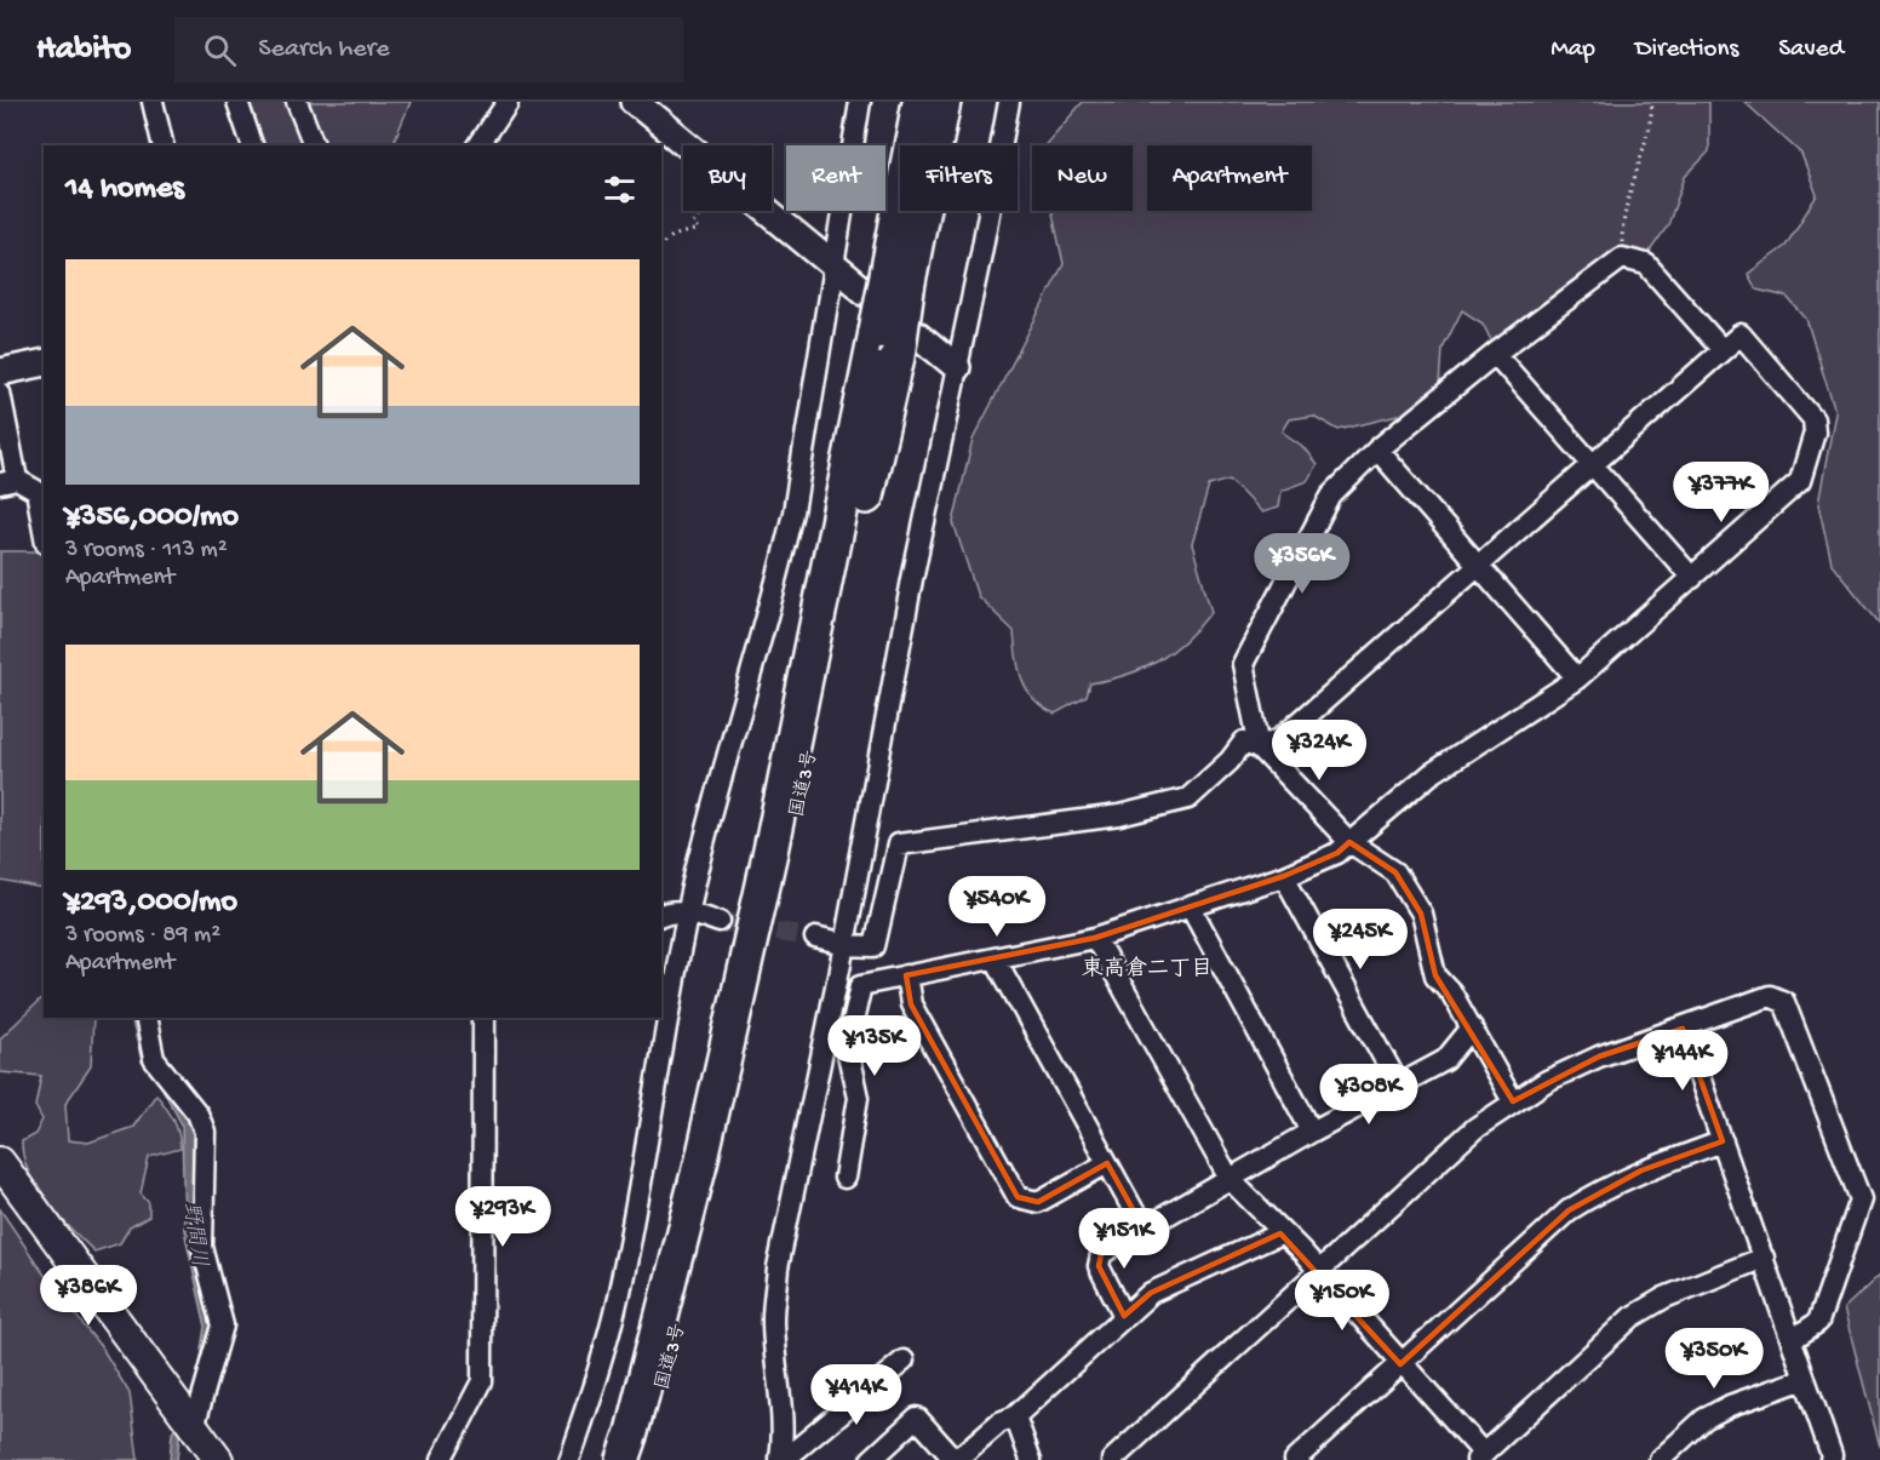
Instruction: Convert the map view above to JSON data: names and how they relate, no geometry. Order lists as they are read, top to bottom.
{
  "streets": {
    "highway": ["国道3号"]
  },
  "districts": ["東高倉二丁目"],
  "water": ["野間川"],
  "page": {
    "header": "Habito",
    "search": "Search here",
    "nav": ["Map", "Directions", "Saved"],
    "chip": [
      "Buy",
      "Rent",
      "Filters",
      "New",
      "Apartment"
    ],
    "heading": "14 homes",
    "list": [
      {
        "name": "¥356,000/mo",
        "note": "3 rooms · 113 m² · Apartment"
      },
      {
        "name": "¥293,000/mo",
        "note": "3 rooms · 89 m² · Apartment"
      }
    ],
    "price": [
      "¥377K",
      "¥356K",
      "¥324K",
      "¥540K",
      "¥245K",
      "¥135K",
      "¥144K",
      "¥308K",
      "¥293K",
      "¥151K",
      "¥386K",
      "¥150K",
      "¥350K",
      "¥414K"
    ]
  }
}
